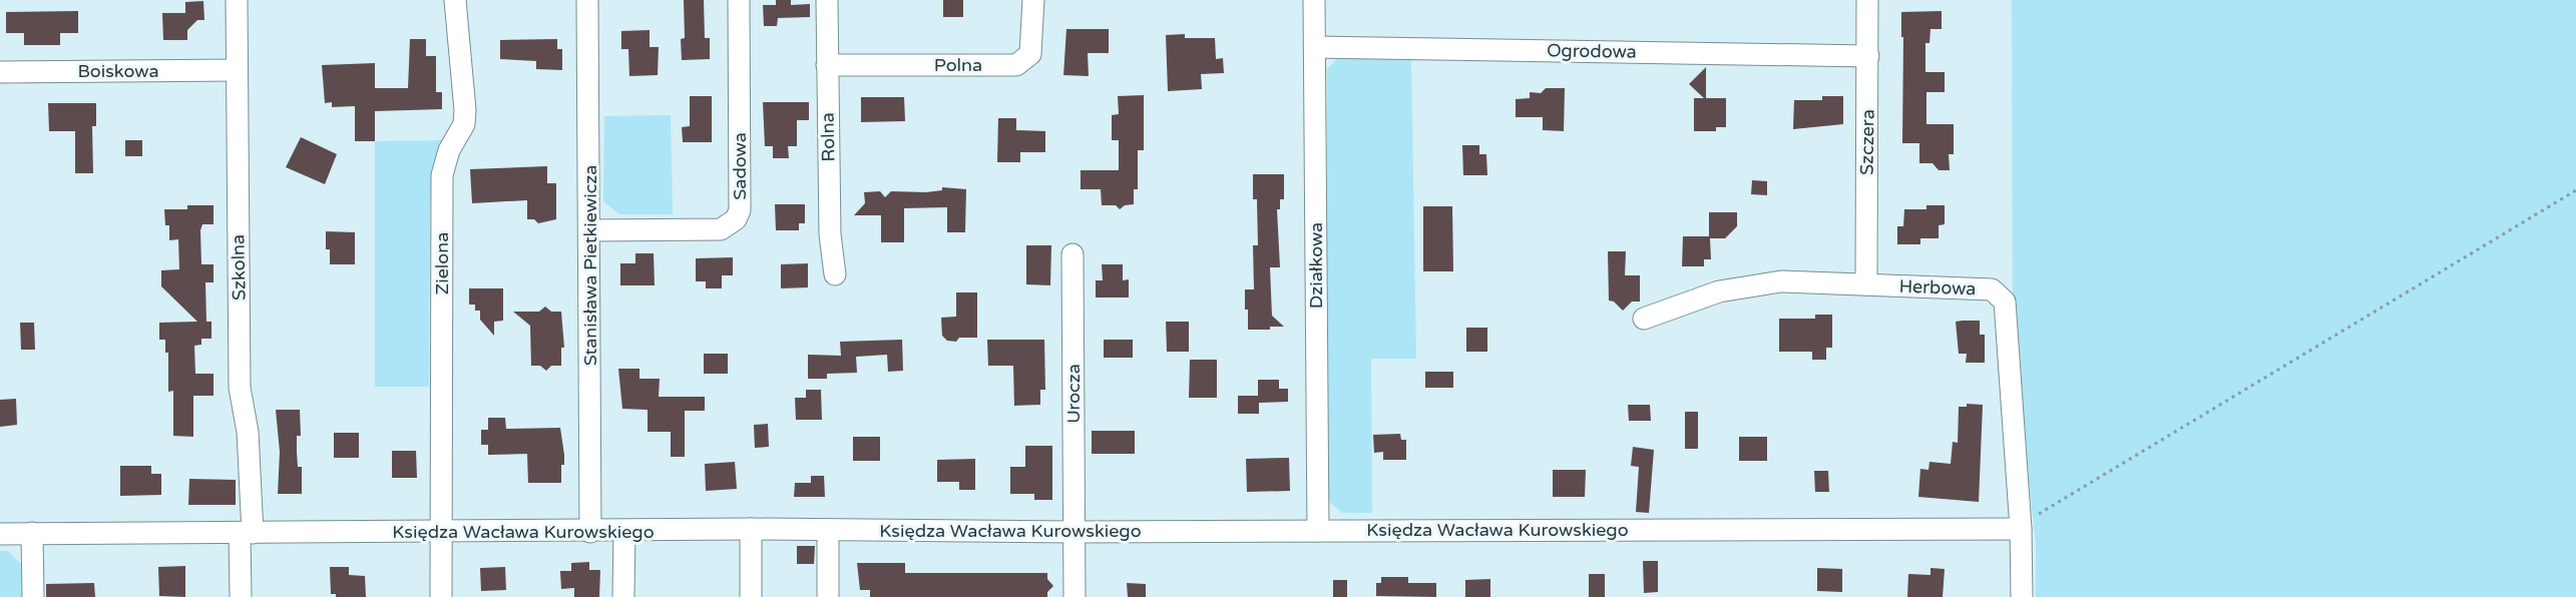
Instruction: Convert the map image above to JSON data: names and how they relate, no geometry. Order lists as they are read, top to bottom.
{
  "streets": {
    "street": [
      "Ogrodowa",
      "Polna",
      "Boiskowa",
      "Rolna",
      "Szczera",
      "Sadowa",
      "Zielona",
      "Stanisława Pietkiewicza",
      "Działkowa",
      "Szkolna",
      "Herbowa",
      "Urocza",
      "Księdza Wacława Kurowskiego"
    ]
  },
  "crossings": [
    ["Ogrodowa", "Szczera"],
    ["Ogrodowa", "Działkowa"],
    ["Polna", "Rolna"],
    ["Boiskowa", "Szkolna"],
    ["Szczera", "Herbowa"],
    ["Sadowa", "Stanisława Pietkiewicza"],
    ["Zielona", "Księdza Wacława Kurowskiego"],
    ["Stanisława Pietkiewicza", "Księdza Wacława Kurowskiego"],
    ["Działkowa", "Księdza Wacława Kurowskiego"],
    ["Szkolna", "Księdza Wacława Kurowskiego"],
    ["Herbowa", "Księdza Wacława Kurowskiego"],
    ["Urocza", "Księdza Wacława Kurowskiego"]
  ]
}
